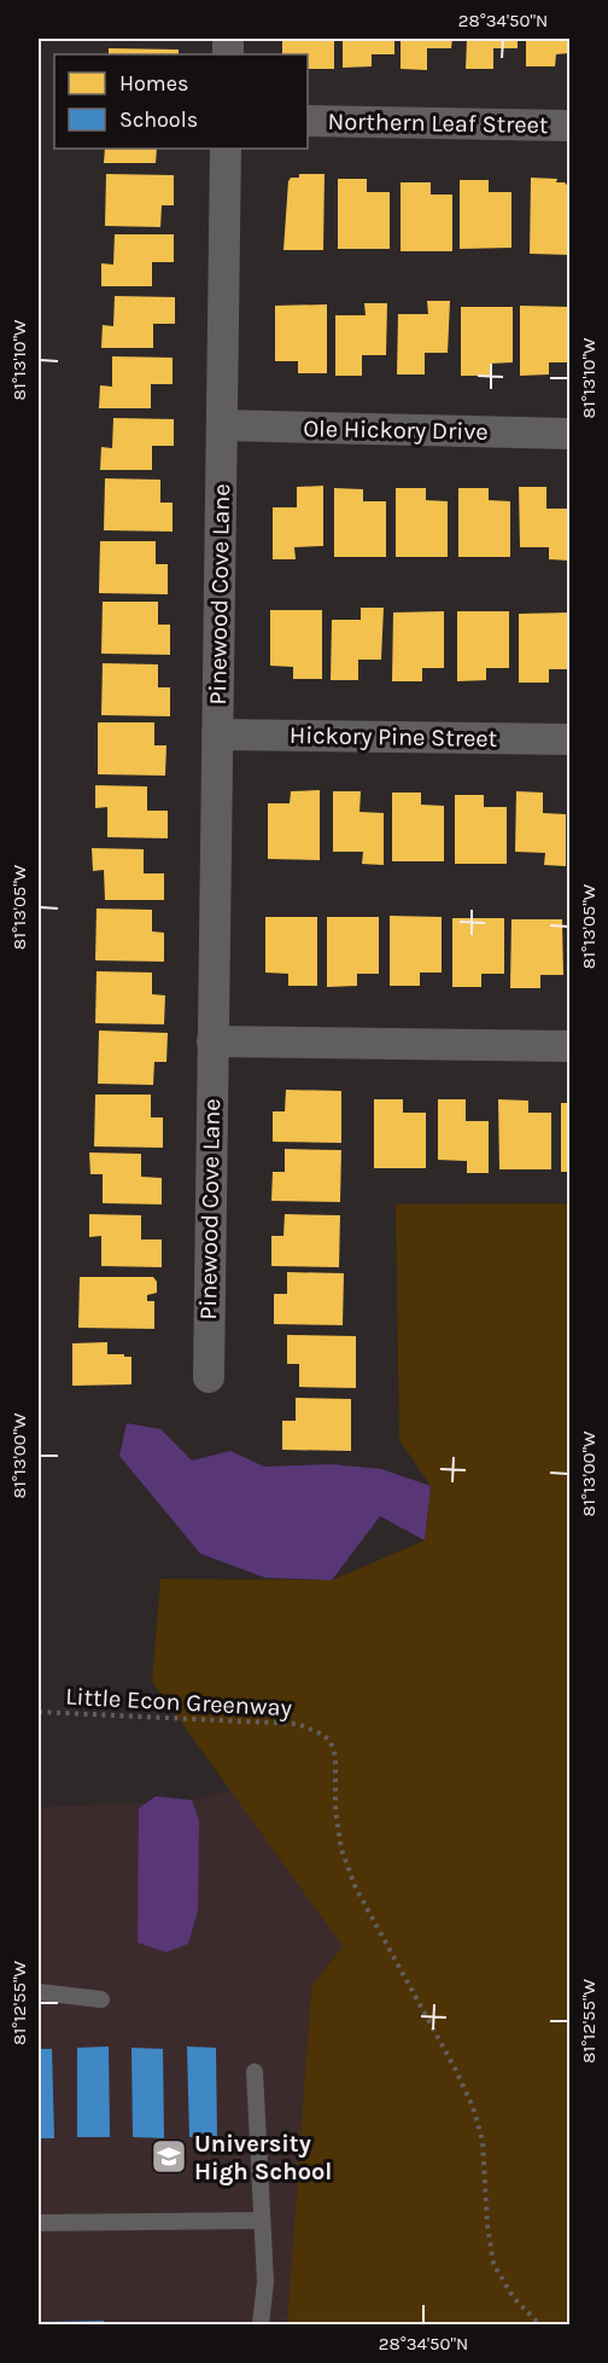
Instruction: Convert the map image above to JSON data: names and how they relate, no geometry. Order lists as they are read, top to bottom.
{
  "streets": {
    "street": [
      "Northern Leaf Street",
      "Ole Hickory Drive",
      "Pinewood Cove Lane",
      "Hickory Pine Street"
    ],
    "path": ["Little Econ Greenway"]
  },
  "crossings": [
    ["Ole Hickory Drive", "Pinewood Cove Lane"],
    ["Pinewood Cove Lane", "Hickory Pine Street"]
  ],
  "places": {
    "school or university": ["University High School"]
  },
  "legend": ["Homes", "Schools"],
  "coordinates": [
    "28°34'50\"N",
    "81°13'10\"W",
    "81°13'05\"W",
    "81°13'00\"W",
    "81°12'55\"W"
  ]
}
